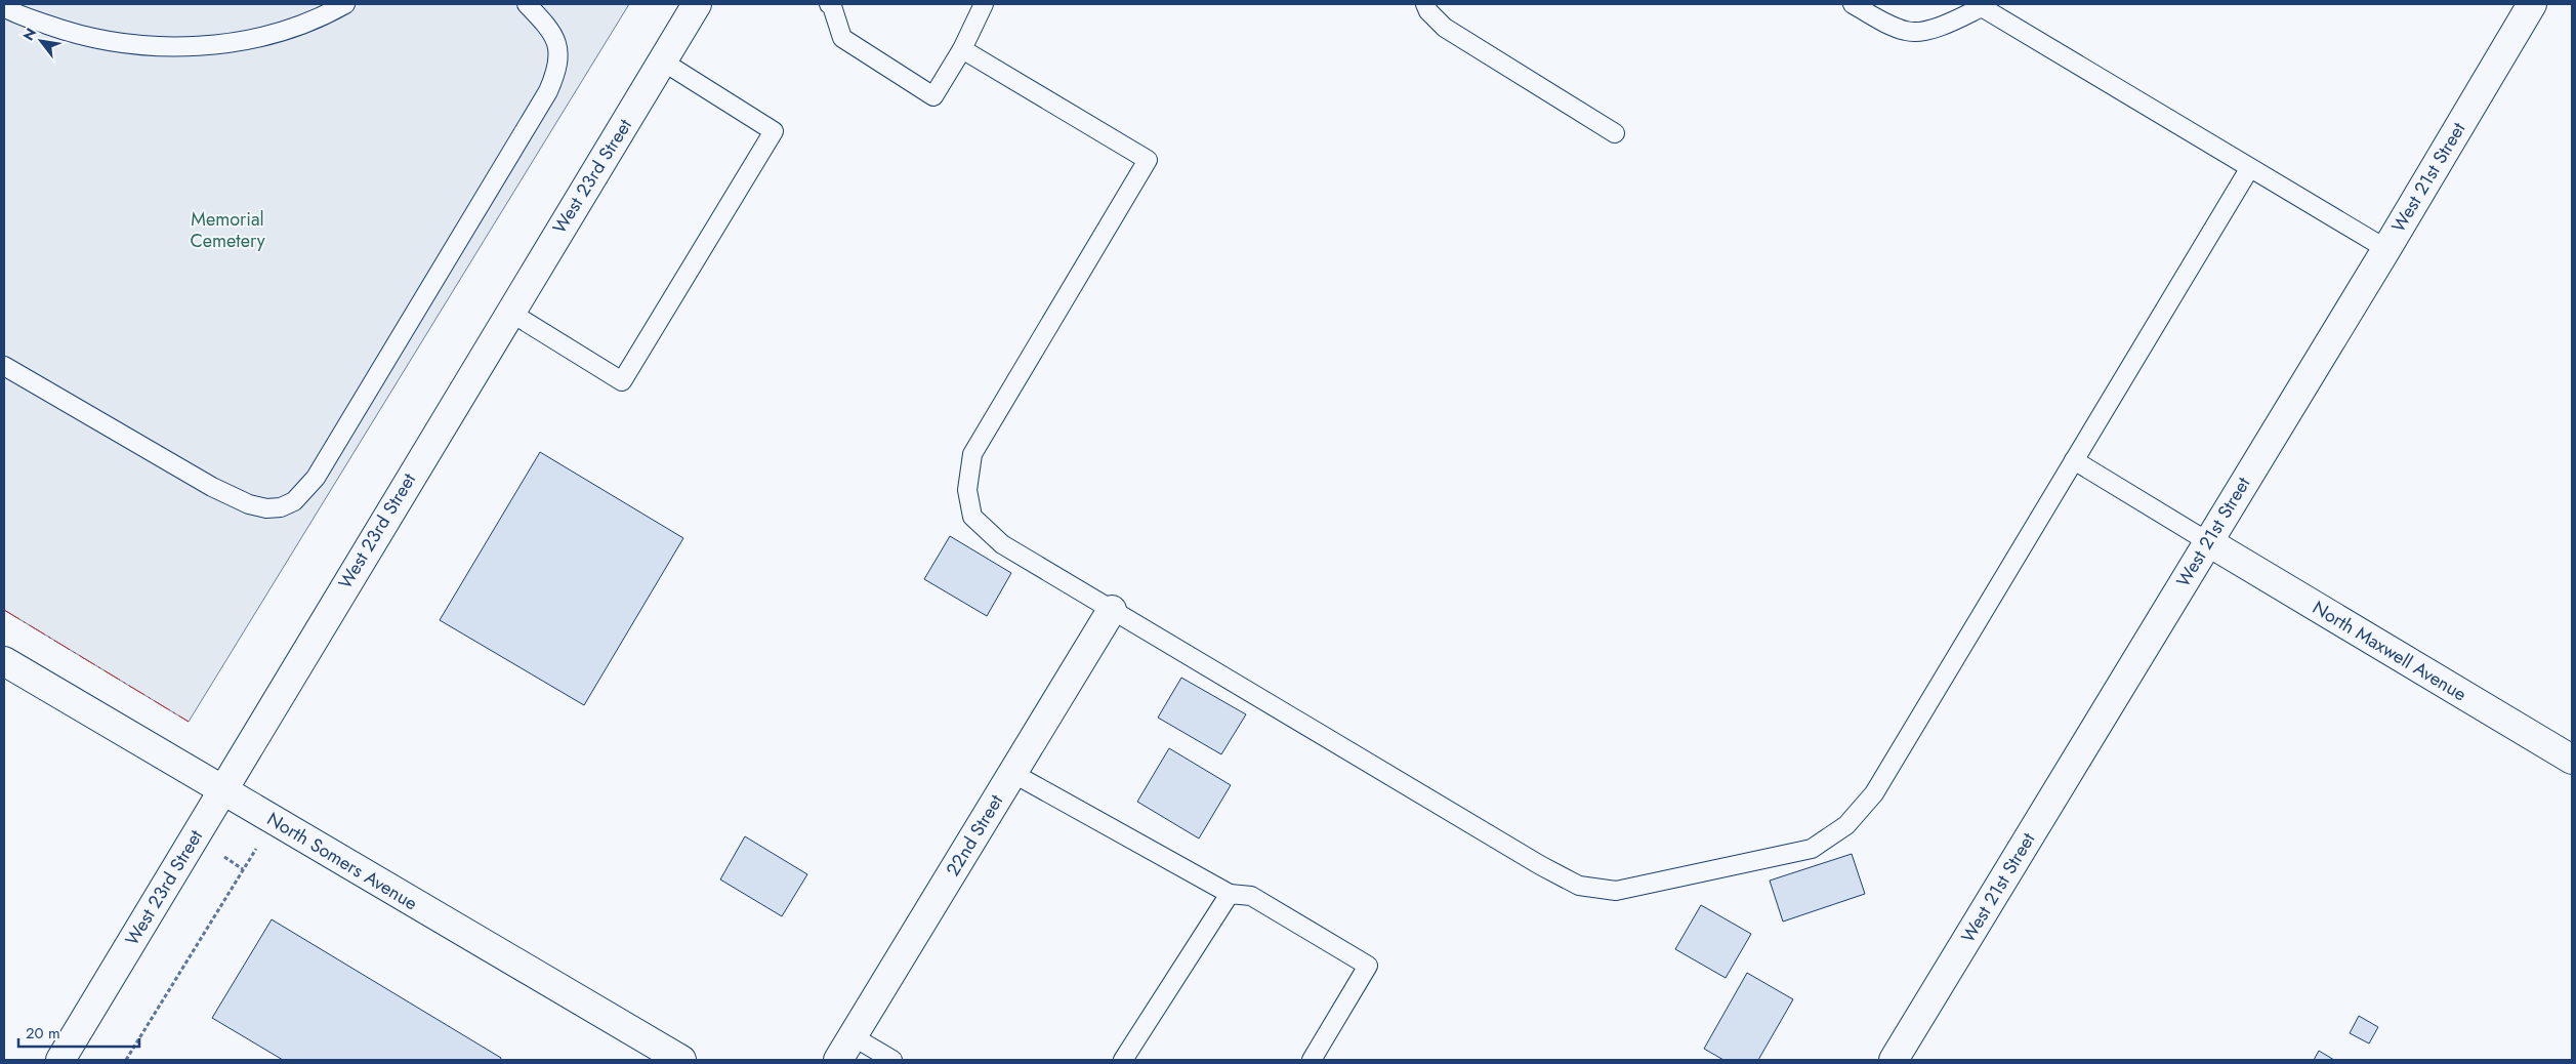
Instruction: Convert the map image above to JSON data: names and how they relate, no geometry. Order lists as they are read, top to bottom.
{
  "streets": {
    "street": [
      "West 23rd Street",
      "West 21st Street",
      "North Maxwell Avenue",
      "22nd Street",
      "North Somers Avenue"
    ]
  },
  "crossings": [
    ["West 23rd Street", "North Somers Avenue"],
    ["West 21st Street", "North Maxwell Avenue"]
  ],
  "parks": ["Memorial Cemetery"],
  "scale_bar": "20 m",
  "north": "top left"
}
